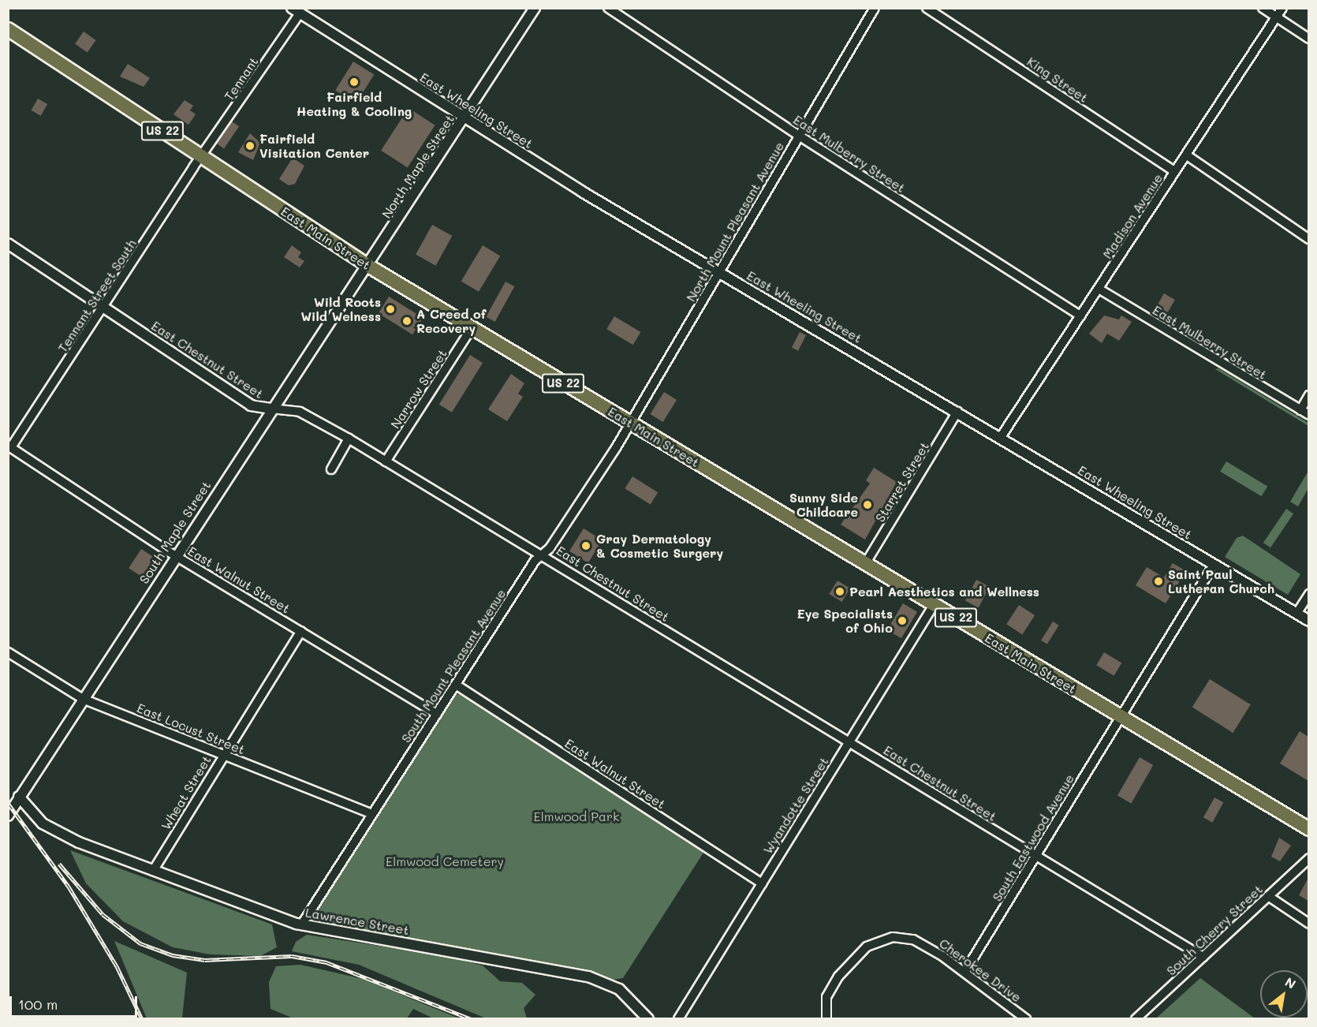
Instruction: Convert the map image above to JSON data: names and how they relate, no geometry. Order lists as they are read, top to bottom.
{
  "streets": {
    "main road": ["US 22", "East Main Street"],
    "street": [
      "Tennant",
      "King Street",
      "East Wheeling Street",
      "East Mulberry Street",
      "North Maple Street",
      "Madison Avenue",
      "North Mount Pleasant Avenue",
      "Tennant Street South",
      "East Chestnut Street",
      "Narrow Street",
      "Starret Street",
      "South Maple Street",
      "East Walnut Street",
      "South Mount Pleasant Avenue",
      "East Locust Street",
      "Wheat Street",
      "Wyandotte Street",
      "South Eastwood Avenue",
      "Lawrence Street",
      "South Cherry Street",
      "Cherokee Drive"
    ]
  },
  "crossings": [
    ["Tennant", "East Wheeling Street"],
    ["Tennant", "East Main Street"],
    ["Tennant", "Tennant Street South"],
    ["King Street", "Madison Avenue"],
    ["East Wheeling Street", "North Maple Street"],
    ["East Wheeling Street", "Madison Avenue"],
    ["East Wheeling Street", "North Mount Pleasant Avenue"],
    ["East Wheeling Street", "Starret Street"],
    ["East Wheeling Street", "South Eastwood Avenue"],
    ["East Mulberry Street", "Madison Avenue"],
    ["East Mulberry Street", "North Mount Pleasant Avenue"],
    ["North Maple Street", "East Main Street"],
    ["North Maple Street", "South Maple Street"],
    ["North Mount Pleasant Avenue", "East Main Street"],
    ["North Mount Pleasant Avenue", "South Mount Pleasant Avenue"],
    ["East Main Street", "Tennant Street South"],
    ["East Main Street", "Narrow Street"],
    ["East Main Street", "Starret Street"],
    ["East Main Street", "South Maple Street"],
    ["East Main Street", "South Mount Pleasant Avenue"],
    ["East Main Street", "Wyandotte Street"],
    ["East Main Street", "South Eastwood Avenue"],
    ["Tennant Street South", "East Chestnut Street"],
    ["Tennant Street South", "East Walnut Street"],
    ["East Chestnut Street", "Narrow Street"],
    ["East Chestnut Street", "South Maple Street"],
    ["East Chestnut Street", "South Mount Pleasant Avenue"],
    ["East Chestnut Street", "Wyandotte Street"],
    ["East Chestnut Street", "South Eastwood Avenue"],
    ["East Chestnut Street", "South Cherry Street"],
    ["South Maple Street", "East Walnut Street"],
    ["South Maple Street", "East Locust Street"],
    ["South Maple Street", "Lawrence Street"],
    ["East Walnut Street", "South Mount Pleasant Avenue"],
    ["East Walnut Street", "Wheat Street"],
    ["East Walnut Street", "Wyandotte Street"],
    ["South Mount Pleasant Avenue", "East Locust Street"],
    ["South Mount Pleasant Avenue", "Lawrence Street"],
    ["East Locust Street", "Wheat Street"],
    ["Wheat Street", "Lawrence Street"],
    ["South Eastwood Avenue", "Cherokee Drive"]
  ],
  "parks": ["Elmwood Park", "Elmwood Cemetery"],
  "places": [
    "Fairfield Heating & Cooling",
    "Fairfield Visitation Center",
    "Wild Roots Wild Welness",
    "A Creed of Recovery",
    "Sunny Side Childcare",
    "Gray Dermatology & Cosmetic Surgery",
    "Saint Paul Lutheran Church",
    "Pearl Aesthetics and Wellness",
    "Eye Specialists of Ohio"
  ],
  "scale_bar": "100 m",
  "north": "top right"
}
